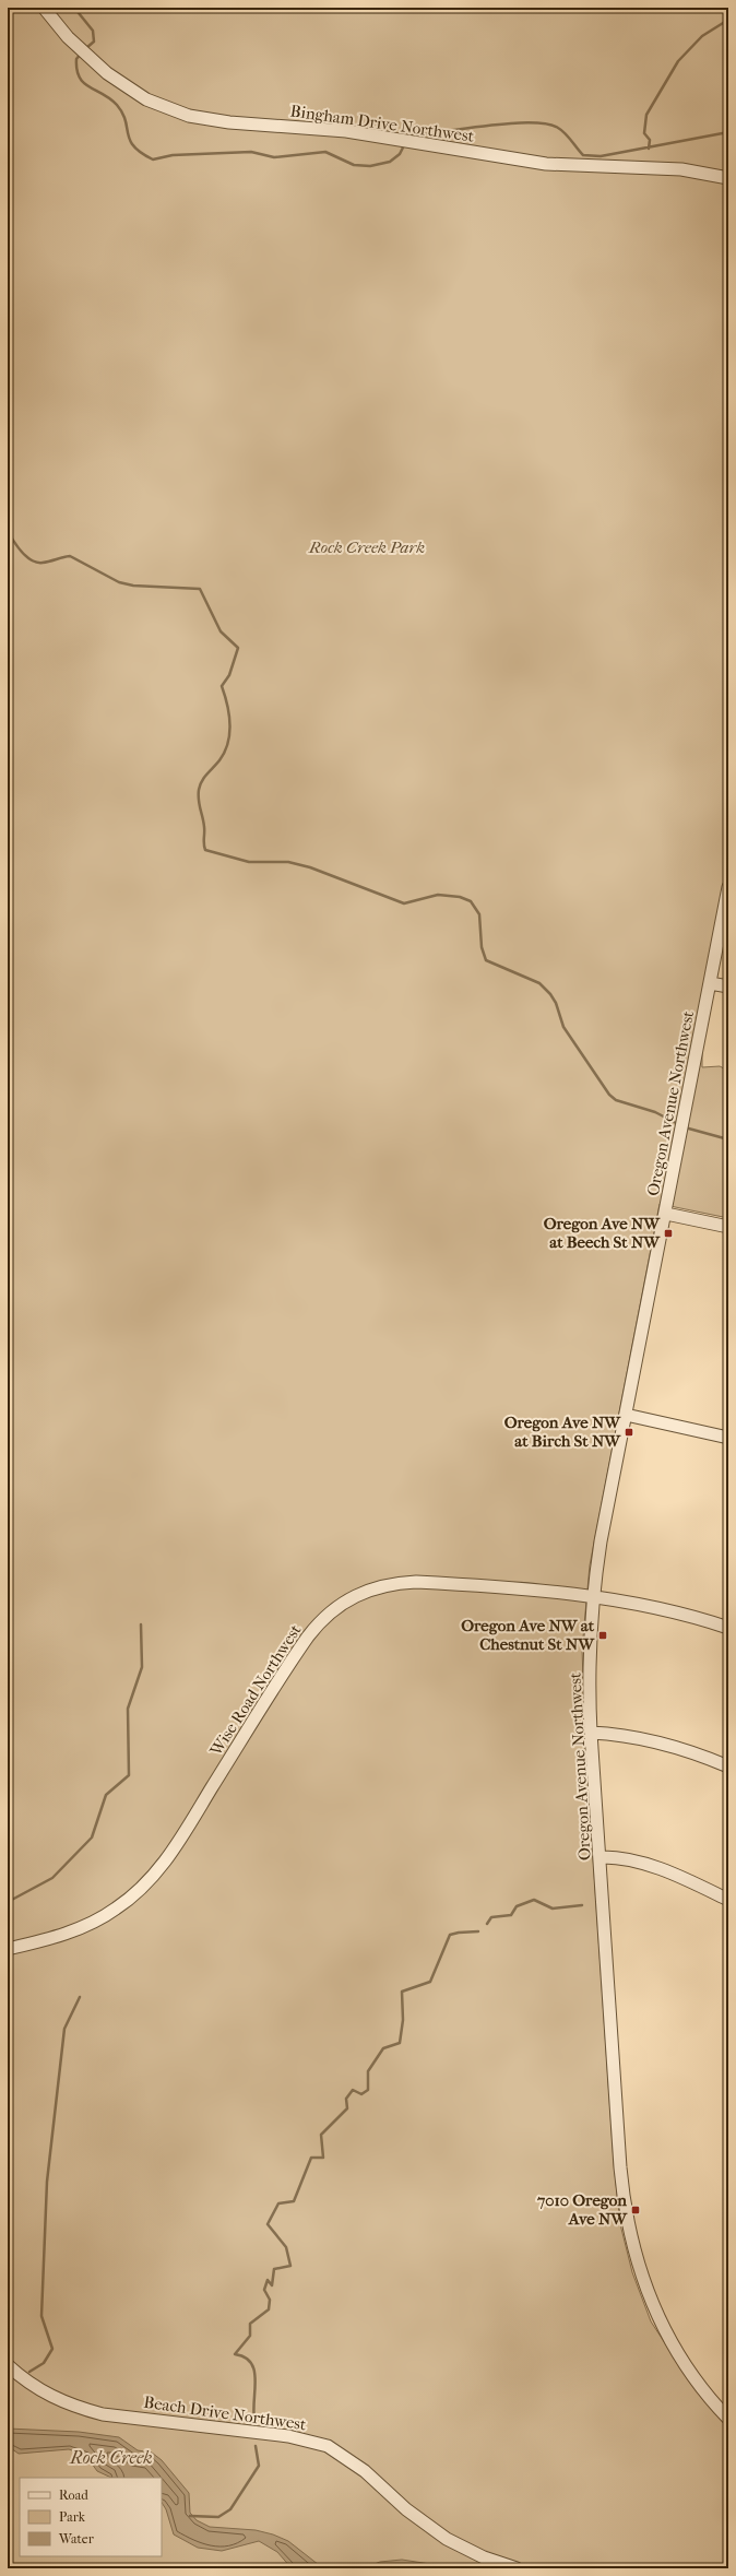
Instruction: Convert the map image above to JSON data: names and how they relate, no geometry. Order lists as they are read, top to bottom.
{
  "streets": {
    "street": [
      "Bingham Drive Northwest",
      "Oregon Avenue Northwest",
      "Wise Road Northwest",
      "Beach Drive Northwest"
    ]
  },
  "crossings": [
    ["Oregon Avenue Northwest", "Wise Road Northwest"]
  ],
  "water": ["Rock Creek"],
  "parks": ["Rock Creek Park"],
  "places": {
    "transit": [
      "Oregon Ave NW at Beech St NW",
      "Oregon Ave NW at Birch St NW",
      "Oregon Ave NW at Chestnut St NW",
      "7010 Oregon Ave NW"
    ]
  },
  "legend": ["Road", "Park", "Water"]
}
